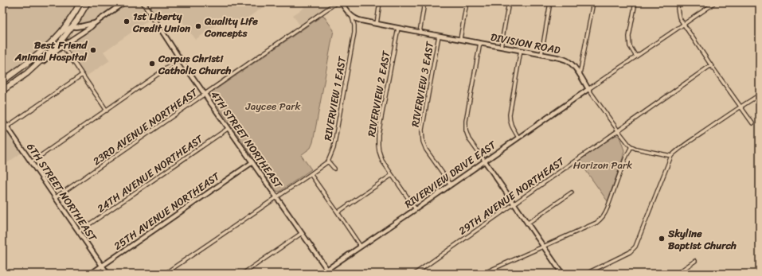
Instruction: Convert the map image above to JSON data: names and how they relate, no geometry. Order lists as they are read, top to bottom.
{
  "streets": {
    "street": [
      "DIVISION ROAD",
      "RIVERVIEW 3 EAST",
      "RIVERVIEW 2 EAST",
      "RIVERVIEW 1 EAST",
      "23RD AVENUE NORTHEAST",
      "4TH STREET NORTHEAST",
      "24TH AVENUE NORTHEAST",
      "RIVERVIEW DRIVE EAST",
      "6TH STREET NORTHEAST",
      "29TH AVENUE NORTHEAST",
      "25TH AVENUE NORTHEAST"
    ]
  },
  "crossings": [
    ["DIVISION ROAD", "RIVERVIEW 3 EAST"],
    ["DIVISION ROAD", "RIVERVIEW 2 EAST"],
    ["DIVISION ROAD", "RIVERVIEW 1 EAST"],
    ["DIVISION ROAD", "RIVERVIEW DRIVE EAST"],
    ["DIVISION ROAD", "29TH AVENUE NORTHEAST"],
    ["RIVERVIEW 3 EAST", "RIVERVIEW DRIVE EAST"],
    ["RIVERVIEW 2 EAST", "RIVERVIEW DRIVE EAST"],
    ["23RD AVENUE NORTHEAST", "4TH STREET NORTHEAST"],
    ["23RD AVENUE NORTHEAST", "6TH STREET NORTHEAST"],
    ["4TH STREET NORTHEAST", "24TH AVENUE NORTHEAST"],
    ["4TH STREET NORTHEAST", "RIVERVIEW DRIVE EAST"],
    ["4TH STREET NORTHEAST", "25TH AVENUE NORTHEAST"],
    ["24TH AVENUE NORTHEAST", "6TH STREET NORTHEAST"],
    ["6TH STREET NORTHEAST", "25TH AVENUE NORTHEAST"]
  ],
  "parks": ["Jaycee Park", "Horizon Park"],
  "places": [
    "1st Liberty Credit Union",
    "Quality Life Concepts",
    "Best Friend Animal Hospital",
    "Corpus Christi Catholic Church",
    "Skyline Baptist Church"
  ]
}
